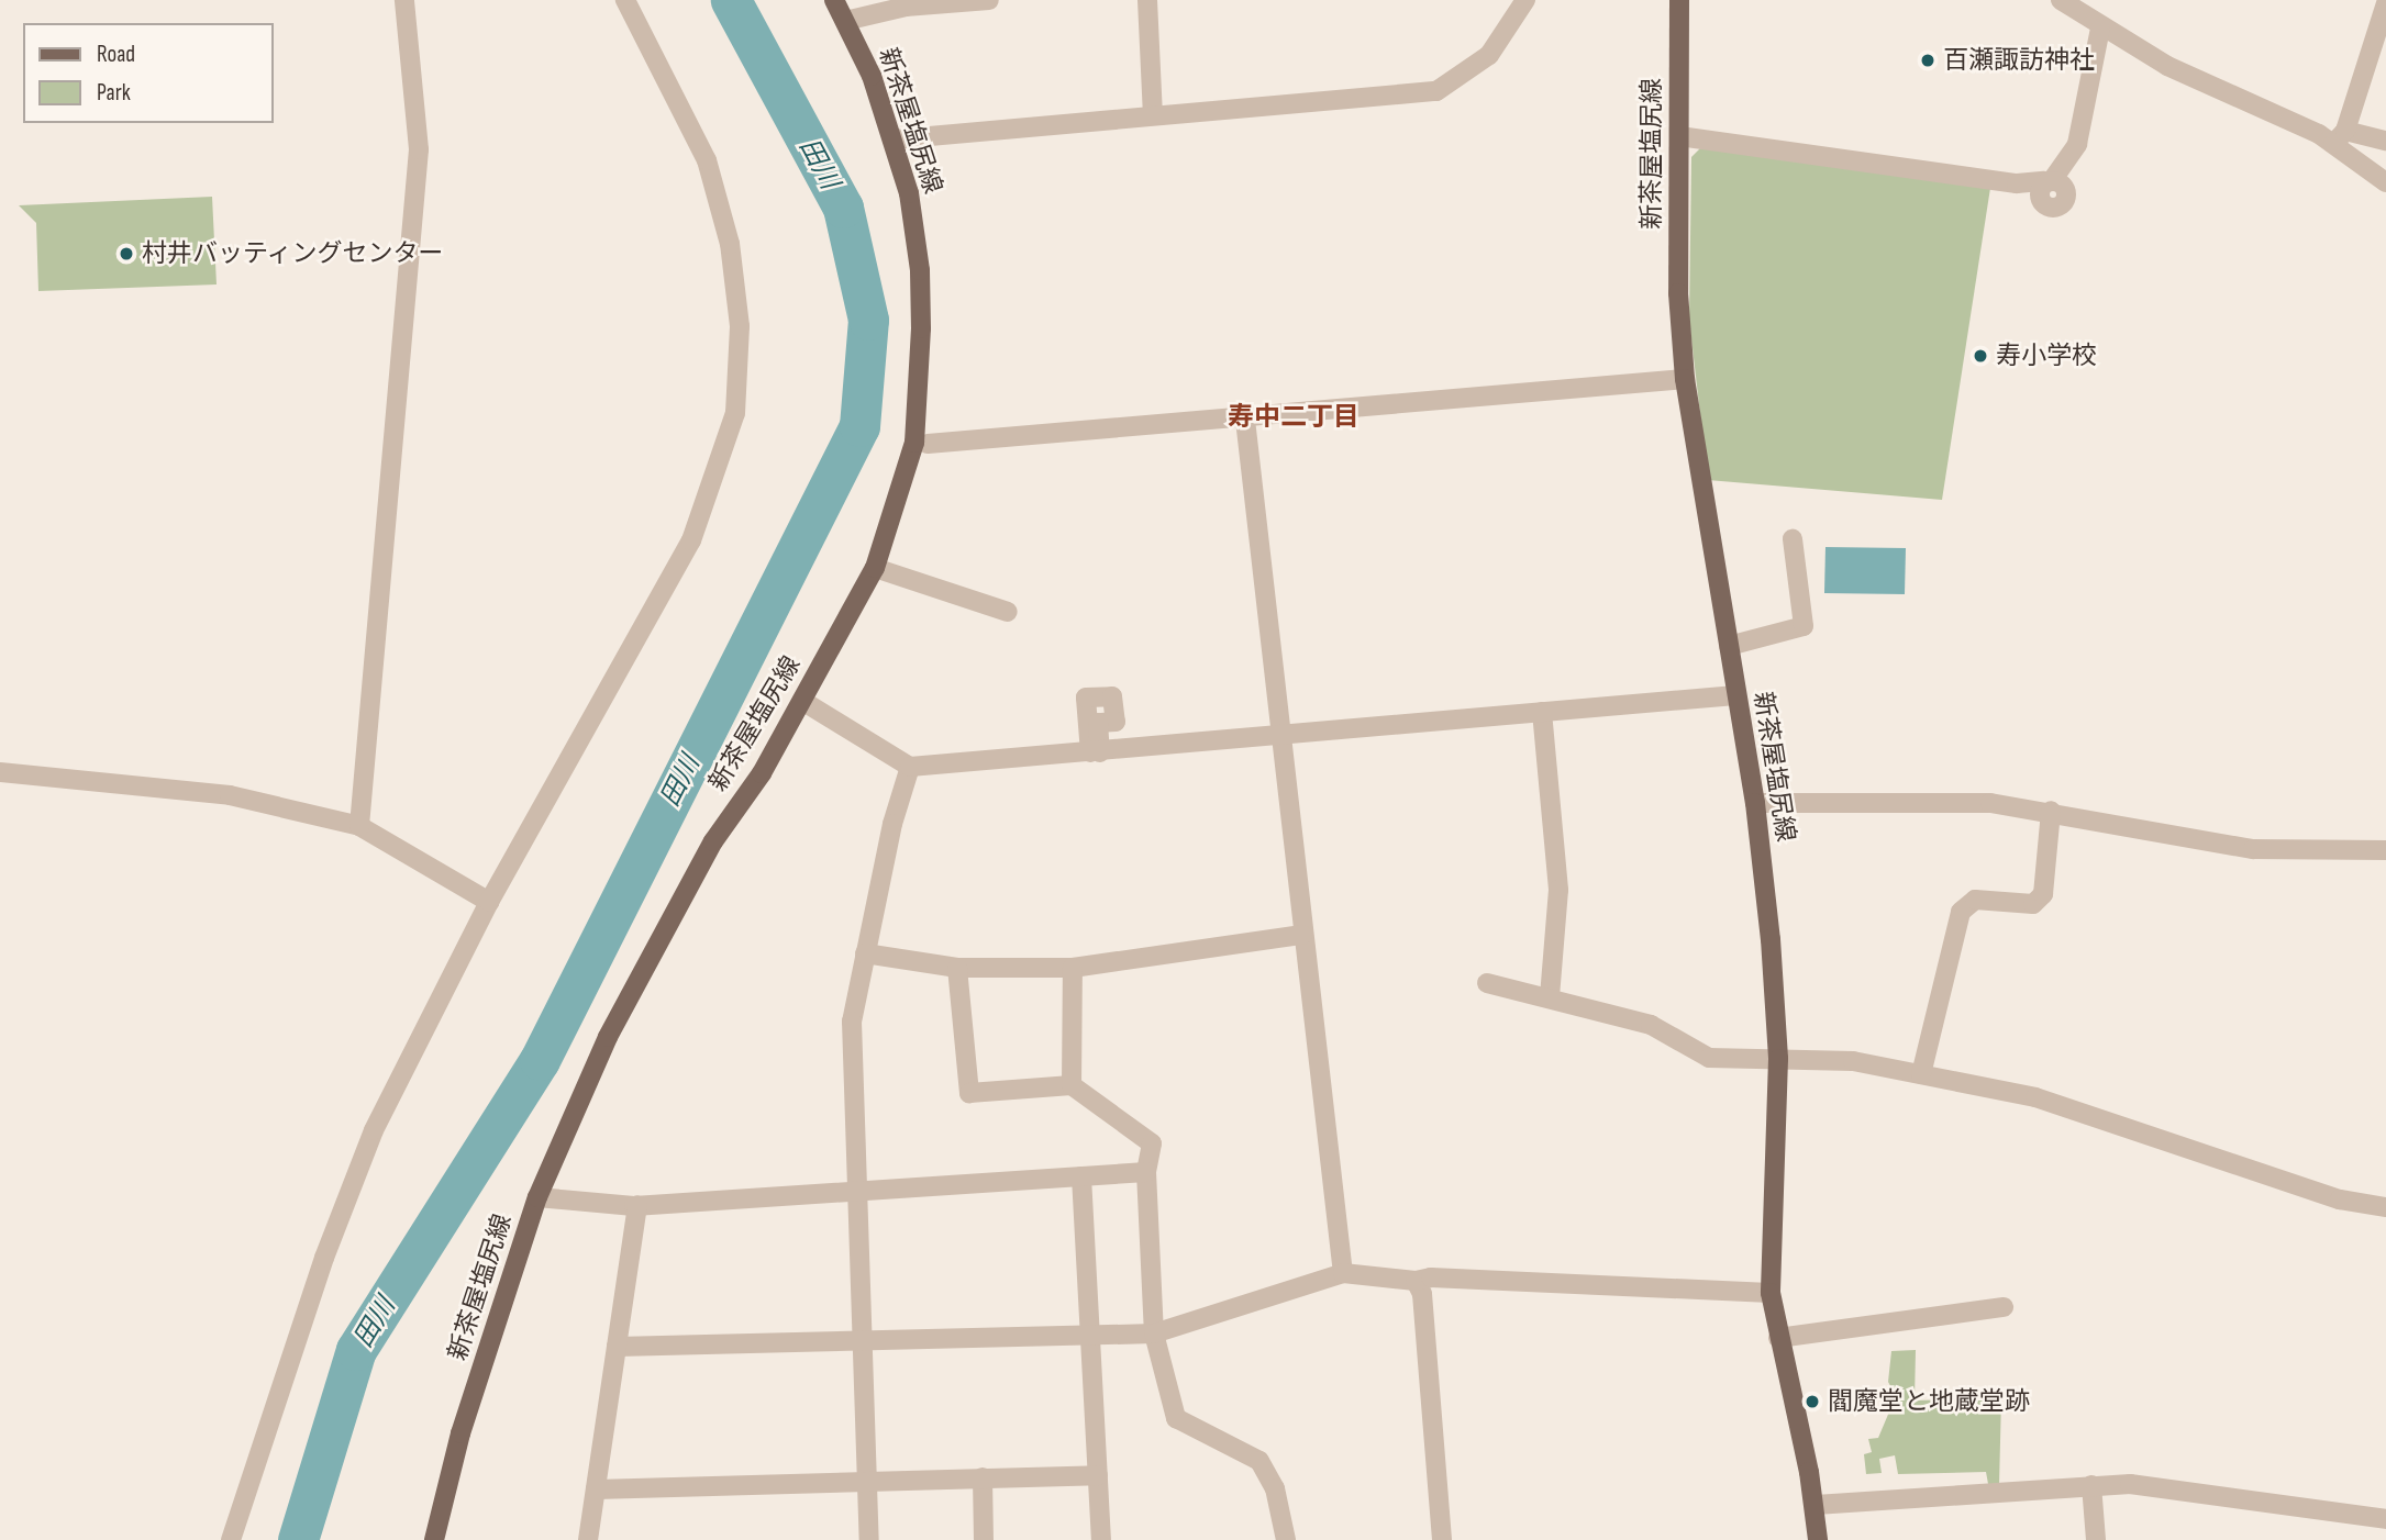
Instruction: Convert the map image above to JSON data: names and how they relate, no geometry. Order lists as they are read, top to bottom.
{
  "streets": {
    "main road": ["新茶屋塩尻線"]
  },
  "districts": ["寿中二丁目"],
  "water": ["田川"],
  "places": [
    "百瀬諏訪神社",
    "村井バッティングセンター",
    "寿小学校",
    "閻魔堂と地蔵堂跡"
  ],
  "legend": ["Road", "Park"]
}
